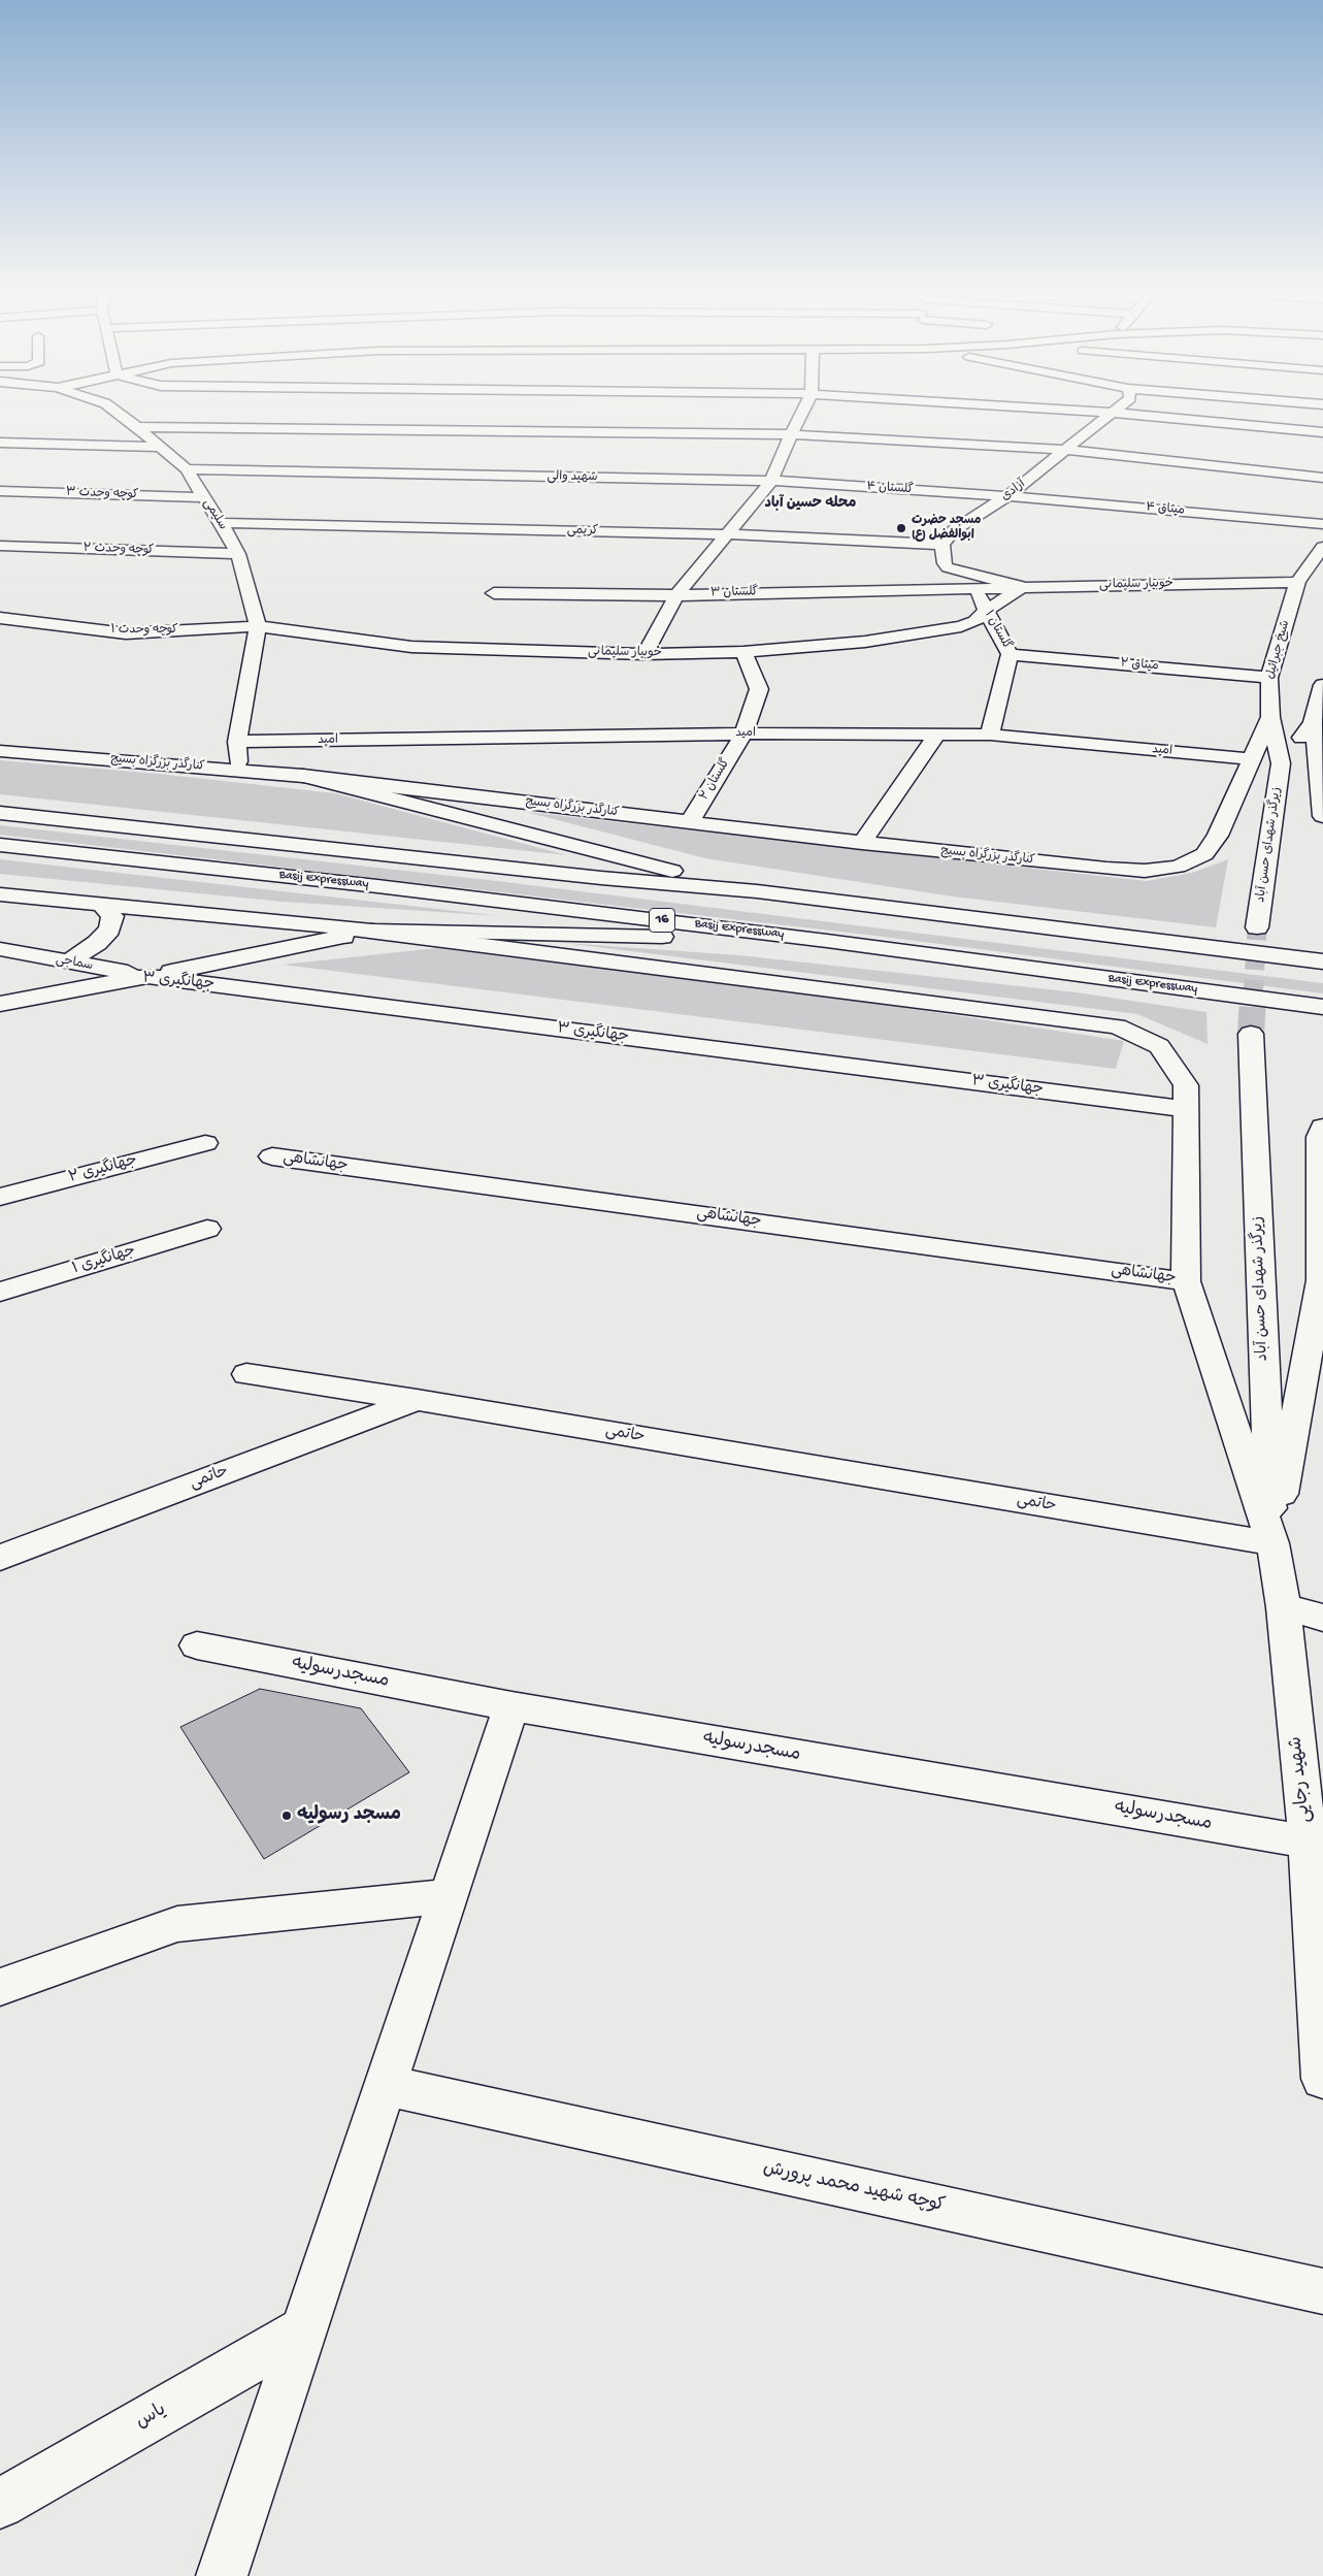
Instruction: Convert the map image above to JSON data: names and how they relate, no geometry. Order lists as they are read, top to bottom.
{
  "streets": {
    "main road": [
      "شهید والی",
      "گلستان ۴",
      "آزادی",
      "کوچه وحدت ۳",
      "میثاق ۴",
      "سلیمی",
      "کریمی",
      "کوچه وحدت ۲",
      "خوبیار سلیمانی",
      "گلستان ۳",
      "کوچه وحدت ۱",
      "گلستان ۱",
      "شیخ جبرائیل",
      "میثاق ۲",
      "امید",
      "کنارگذر بزرگراه بسیج",
      "گلستان ۲",
      "زیرگذر شهدای حسن آباد",
      "Basij Expressway",
      "16",
      "سماجی",
      "جهانگیری ۳",
      "جهانشاهی",
      "جهانگیری ۲",
      "جهانگیری ۱",
      "حاتمی",
      "مسجدرسولیه",
      "شهید رجایی",
      "کوچه شهید محمد پرورش",
      "یاس"
    ]
  },
  "crossings": [
    ["شهید والی", "گلستان ۴"],
    ["شهید والی", "سلیمی"],
    ["گلستان ۴", "آزادی"],
    ["گلستان ۴", "میثاق ۴"],
    ["آزادی", "میثاق ۴"],
    ["آزادی", "کریمی"],
    ["کوچه وحدت ۳", "سلیمی"],
    ["سلیمی", "کریمی"],
    ["سلیمی", "کوچه وحدت ۲"],
    ["سلیمی", "خوبیار سلیمانی"],
    ["سلیمی", "کوچه وحدت ۱"],
    ["سلیمی", "امید"],
    ["سلیمی", "کنارگذر بزرگراه بسیج"],
    ["خوبیار سلیمانی", "گلستان ۳"],
    ["خوبیار سلیمانی", "کوچه وحدت ۱"],
    ["خوبیار سلیمانی", "گلستان ۱"],
    ["خوبیار سلیمانی", "شیخ جبرائیل"],
    ["خوبیار سلیمانی", "گلستان ۲"],
    ["گلستان ۳", "گلستان ۱"],
    ["گلستان ۱", "میثاق ۲"],
    ["گلستان ۱", "امید"],
    ["شیخ جبرائیل", "میثاق ۲"],
    ["شیخ جبرائیل", "کنارگذر بزرگراه بسیج"],
    ["شیخ جبرائیل", "زیرگذر شهدای حسن آباد"],
    ["امید", "کنارگذر بزرگراه بسیج"],
    ["امید", "گلستان ۲"],
    ["کنارگذر بزرگراه بسیج", "گلستان ۲"],
    ["زیرگذر شهدای حسن آباد", "حاتمی"],
    ["زیرگذر شهدای حسن آباد", "شهید رجایی"],
    ["سماجی", "جهانگیری ۳"],
    ["حاتمی", "شهید رجایی"],
    ["مسجدرسولیه", "شهید رجایی"]
  ],
  "districts": ["محله حسین آباد"],
  "places": ["مسجد حضرت ابوالفضل (ع)", "مسجد رسولیه"]
}
